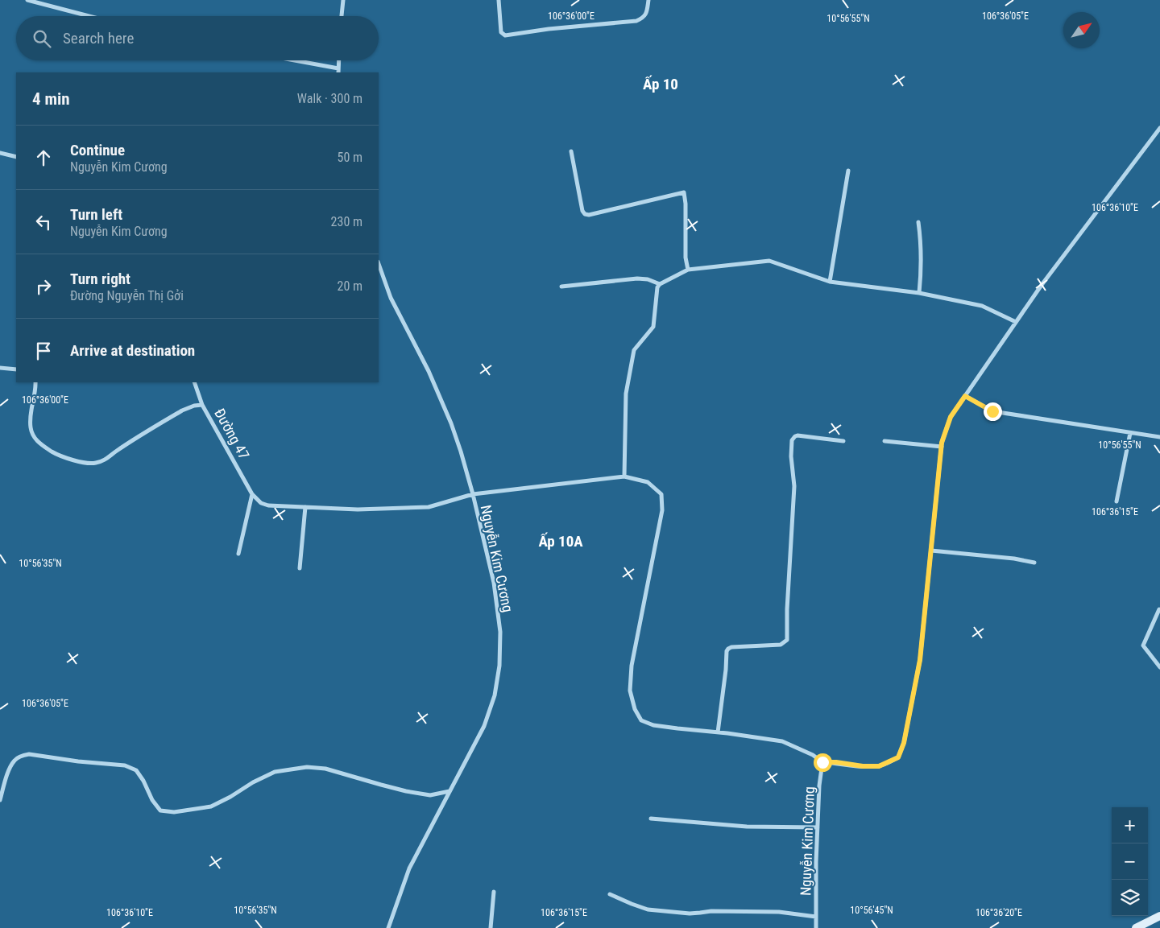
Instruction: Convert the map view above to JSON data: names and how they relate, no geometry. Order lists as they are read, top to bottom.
{
  "streets": {
    "street": ["Đường 47", "Nguyễn Kim Cương"]
  },
  "crossings": [
    ["Đường 47", "Nguyễn Kim Cương"]
  ],
  "districts": ["Ấp 10", "Ấp 10A"],
  "north": "top right",
  "page": {
    "search": "Search here",
    "heading": ["4 min", "Walk · 300 m"],
    "list": [
      ["Continue", "Nguyễn Kim Cương", "50 m"],
      ["Turn left", "Nguyễn Kim Cương", "230 m"],
      ["Turn right", "Đường Nguyễn Thị Gởi", "20 m"],
      "Arrive at destination"
    ],
    "map_buttons": ["+", "−"]
  },
  "coordinates": [
    "106°36'00\"E",
    "106°36'05\"E",
    "10°56'55\"N",
    "106°36'10\"E",
    "106°36'15\"E",
    "10°56'35\"N",
    "10°56'45\"N",
    "106°36'20\"E"
  ]
}
